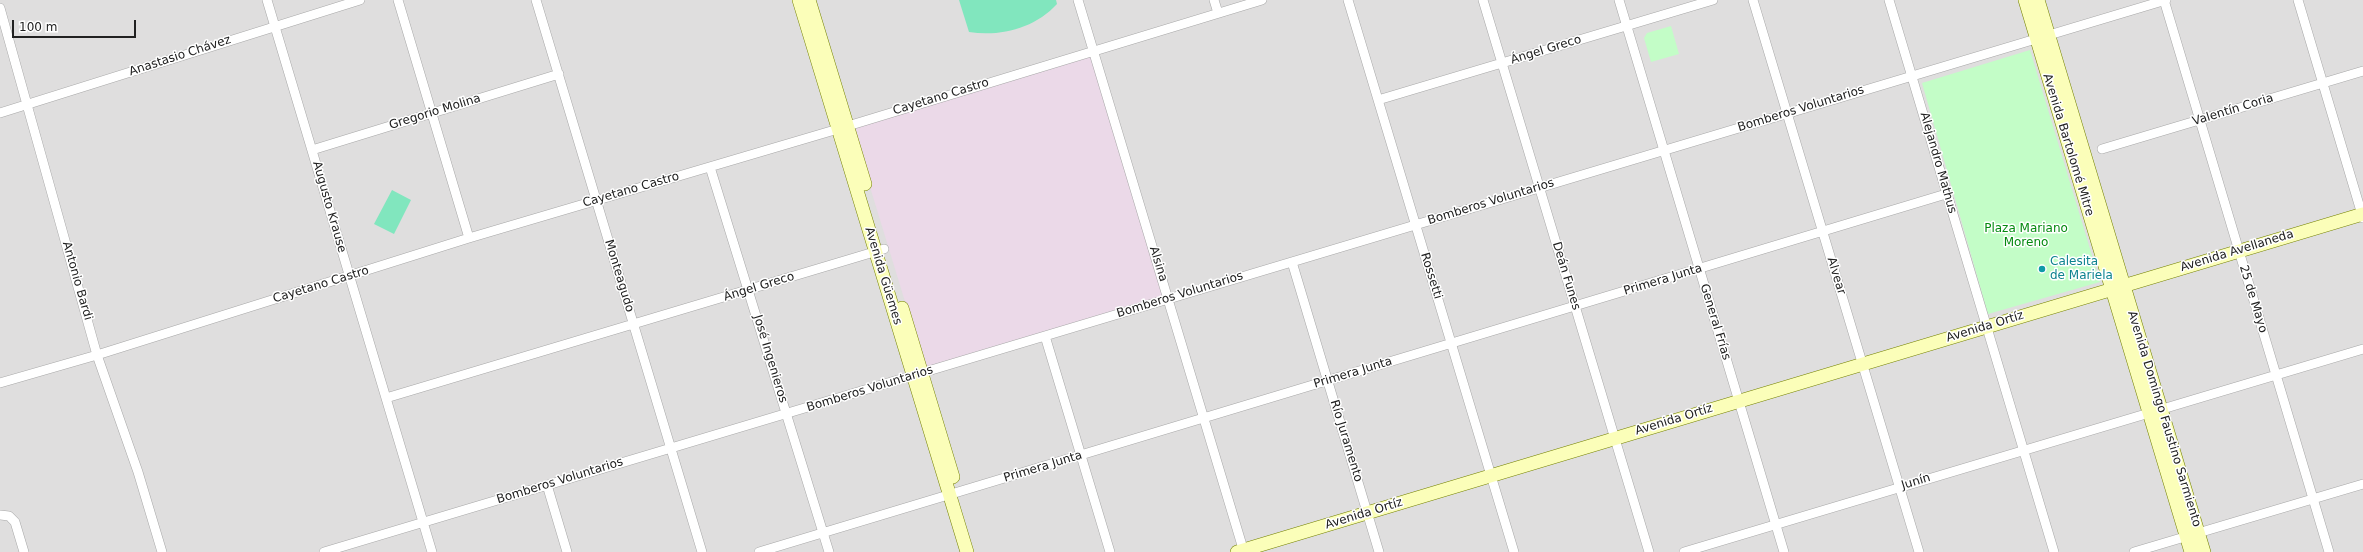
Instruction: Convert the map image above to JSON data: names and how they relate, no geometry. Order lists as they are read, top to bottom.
{
  "streets": {
    "main road": [
      "Avenida Bartolomé Mitre",
      "Avenida Avellaneda",
      "Avenida Güemes",
      "Avenida Ortíz",
      "Avenida Domingo Faustino Sarmiento"
    ],
    "street": [
      "Ángel Greco",
      "Anastasio Chávez",
      "Cayetano Castro",
      "Bomberos Voluntarios",
      "Valentín Coria",
      "Gregorio Molina",
      "Alejandro Mathus",
      "Augusto Krause",
      "Alsina",
      "Monteagudo",
      "Rossetti",
      "Deán Funes",
      "Alvear",
      "Primera Junta",
      "Antonio Bardi",
      "25 de Mayo",
      "General Frías",
      "José Ingenieros",
      "Río Juramento",
      "Junín"
    ]
  },
  "crossings": [
    ["Ángel Greco", "Augusto Krause"],
    ["Ángel Greco", "Monteagudo"],
    ["Ángel Greco", "Avenida Güemes"],
    ["Ángel Greco", "Rossetti"],
    ["Ángel Greco", "Deán Funes"],
    ["Ángel Greco", "General Frías"],
    ["Ángel Greco", "José Ingenieros"],
    ["Anastasio Chávez", "Augusto Krause"],
    ["Anastasio Chávez", "Antonio Bardi"],
    ["Cayetano Castro", "Augusto Krause"],
    ["Cayetano Castro", "Alsina"],
    ["Cayetano Castro", "Monteagudo"],
    ["Cayetano Castro", "Avenida Güemes"],
    ["Cayetano Castro", "Antonio Bardi"],
    ["Cayetano Castro", "José Ingenieros"],
    ["Bomberos Voluntarios", "Avenida Bartolomé Mitre"],
    ["Bomberos Voluntarios", "Alejandro Mathus"],
    ["Bomberos Voluntarios", "Augusto Krause"],
    ["Bomberos Voluntarios", "Alsina"],
    ["Bomberos Voluntarios", "Monteagudo"],
    ["Bomberos Voluntarios", "Avenida Güemes"],
    ["Bomberos Voluntarios", "Rossetti"],
    ["Bomberos Voluntarios", "Deán Funes"],
    ["Bomberos Voluntarios", "Alvear"],
    ["Bomberos Voluntarios", "25 de Mayo"],
    ["Bomberos Voluntarios", "General Frías"],
    ["Bomberos Voluntarios", "José Ingenieros"],
    ["Bomberos Voluntarios", "Río Juramento"],
    ["Valentín Coria", "25 de Mayo"],
    ["Gregorio Molina", "Augusto Krause"],
    ["Gregorio Molina", "Monteagudo"],
    ["Avenida Bartolomé Mitre", "Avenida Avellaneda"],
    ["Avenida Bartolomé Mitre", "Avenida Ortíz"],
    ["Avenida Bartolomé Mitre", "Avenida Domingo Faustino Sarmiento"],
    ["Alejandro Mathus", "Primera Junta"],
    ["Alejandro Mathus", "Avenida Ortíz"],
    ["Alejandro Mathus", "Junín"],
    ["Avenida Avellaneda", "25 de Mayo"],
    ["Avenida Avellaneda", "Avenida Ortíz"],
    ["Avenida Avellaneda", "Avenida Domingo Faustino Sarmiento"],
    ["Alsina", "Primera Junta"],
    ["Alsina", "Avenida Ortíz"],
    ["Avenida Güemes", "Primera Junta"],
    ["Rossetti", "Primera Junta"],
    ["Rossetti", "Avenida Ortíz"],
    ["Deán Funes", "Primera Junta"],
    ["Deán Funes", "Avenida Ortíz"],
    ["Alvear", "Primera Junta"],
    ["Alvear", "Avenida Ortíz"],
    ["Alvear", "Junín"],
    ["Primera Junta", "General Frías"],
    ["Primera Junta", "José Ingenieros"],
    ["Primera Junta", "Río Juramento"],
    ["25 de Mayo", "Junín"],
    ["General Frías", "Avenida Ortíz"],
    ["General Frías", "Junín"],
    ["Avenida Ortíz", "Avenida Domingo Faustino Sarmiento"],
    ["Avenida Ortíz", "Río Juramento"],
    ["Avenida Domingo Faustino Sarmiento", "Junín"]
  ],
  "parks": ["Plaza Mariano Moreno"],
  "places": ["Calesita de Mariela"],
  "scale_bar": "100 m"
}
